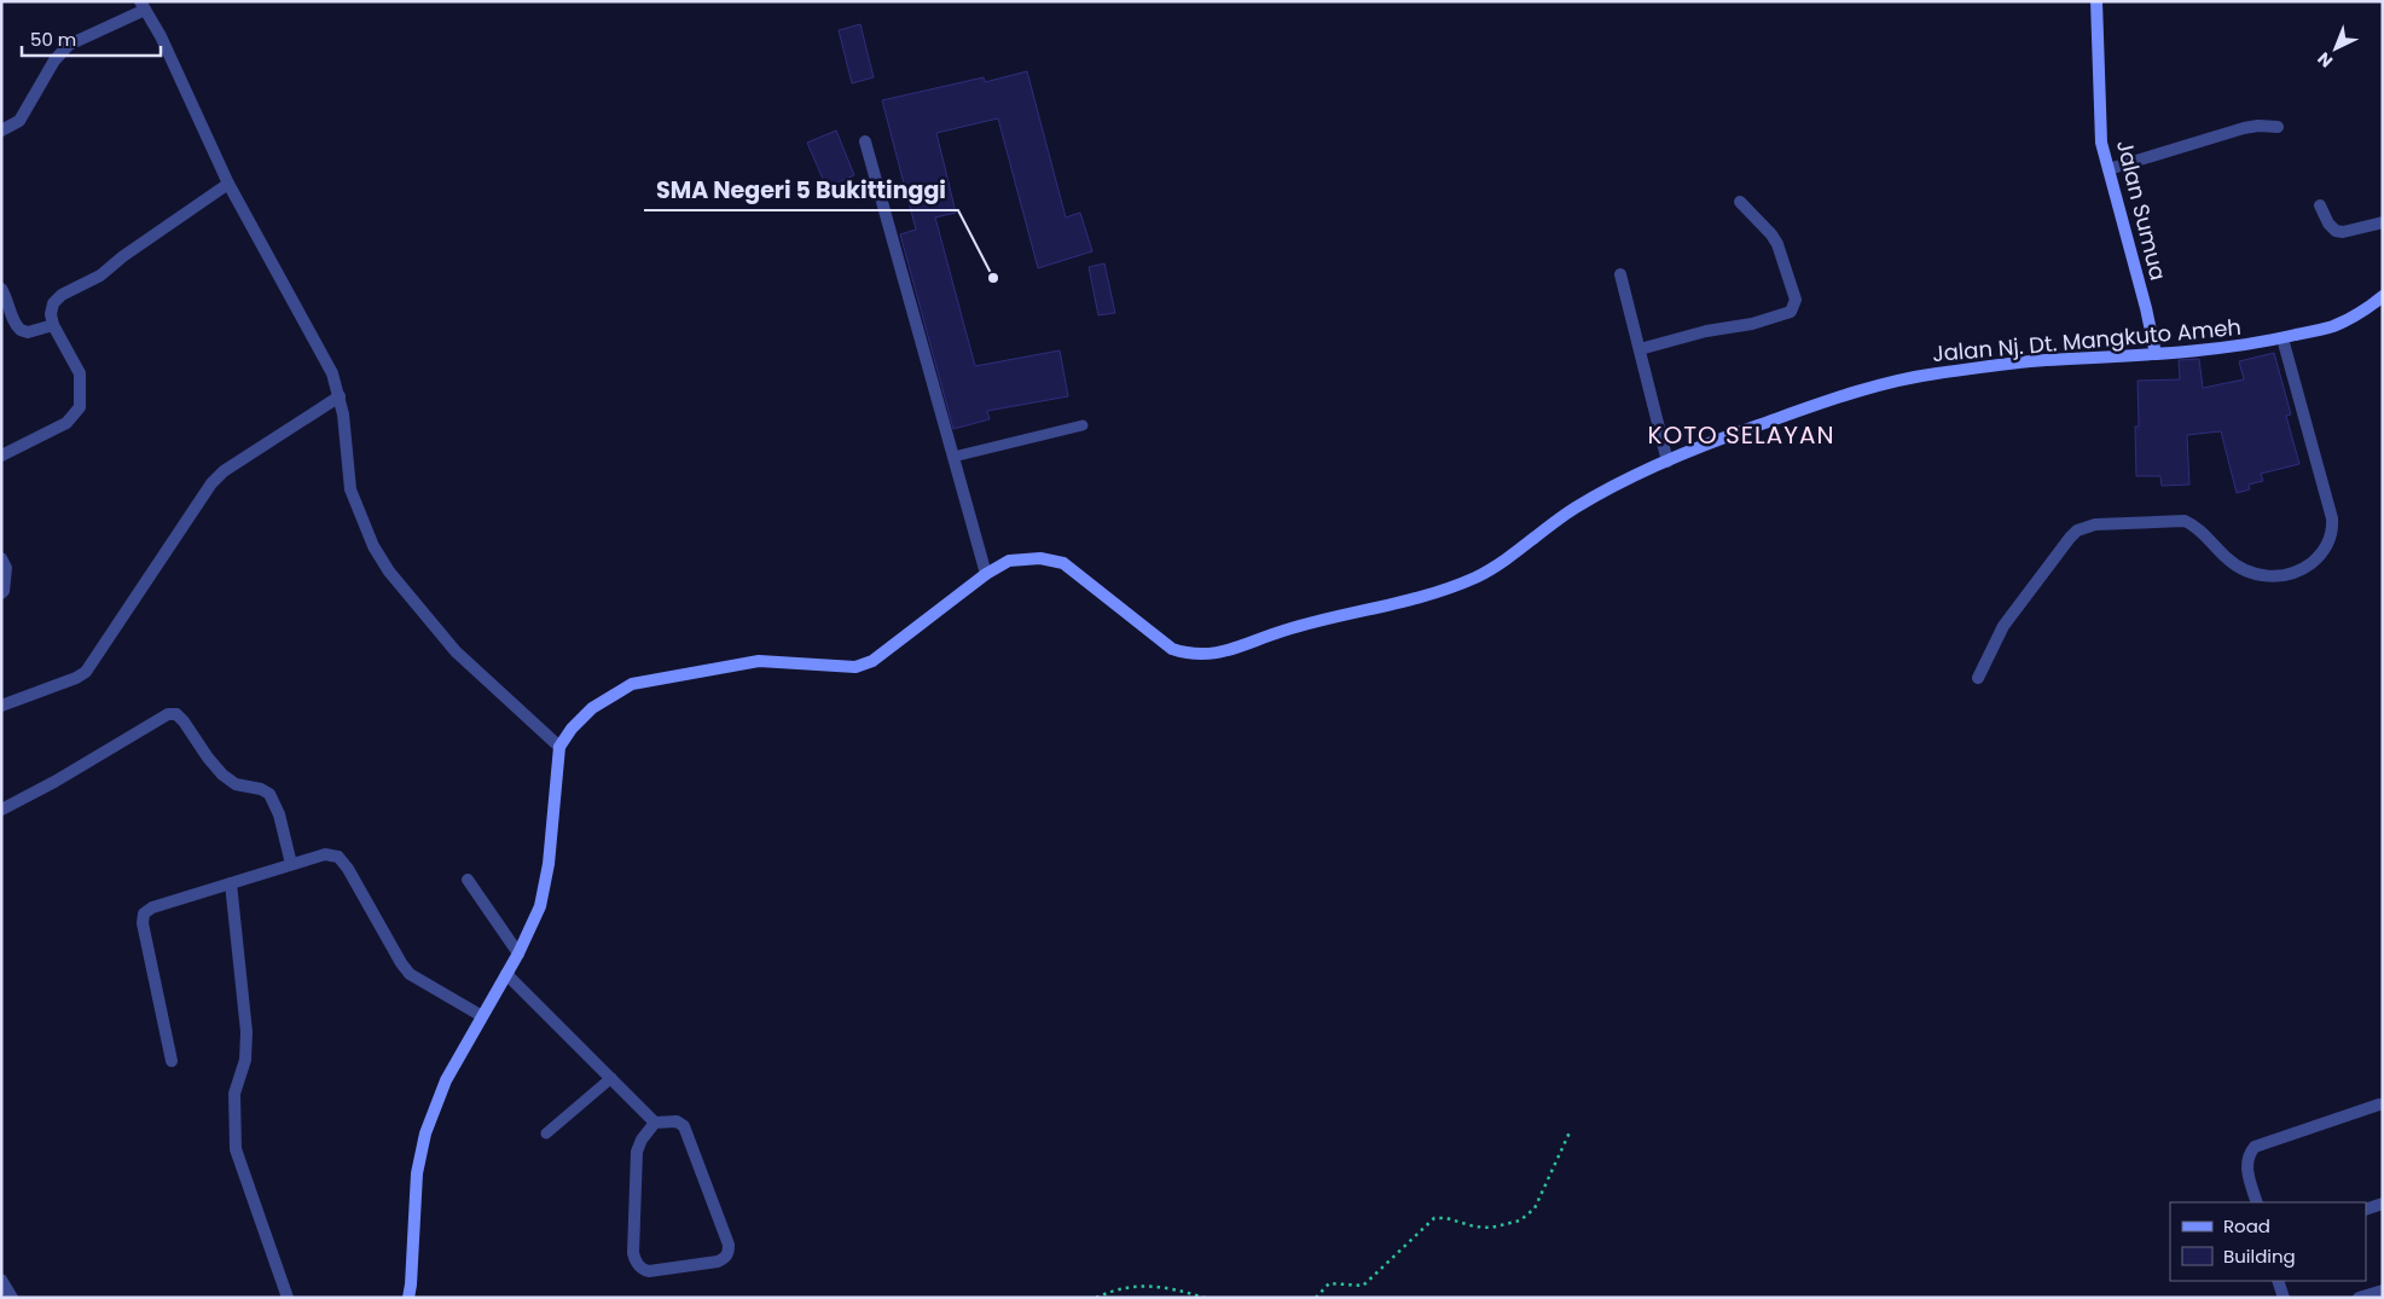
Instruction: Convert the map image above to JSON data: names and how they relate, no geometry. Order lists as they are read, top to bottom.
{
  "streets": {
    "street": ["Jalan Sumua", "Jalan Nj. Dt. Mangkuto Ameh"]
  },
  "crossings": [
    ["Jalan Sumua", "Jalan Nj. Dt. Mangkuto Ameh"]
  ],
  "districts": ["KOTO SELAYAN"],
  "places": ["SMA Negeri 5 Bukittinggi"],
  "legend": ["Road", "Building"],
  "scale_bar": "50 m",
  "north": "bottom left"
}
